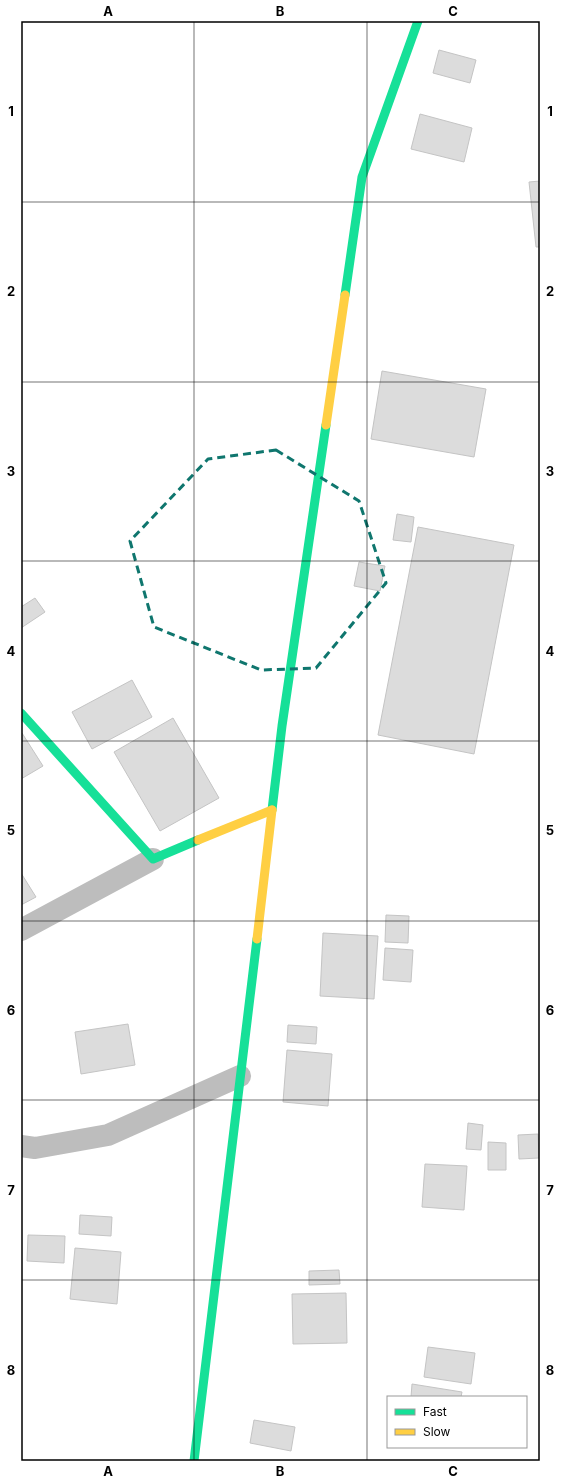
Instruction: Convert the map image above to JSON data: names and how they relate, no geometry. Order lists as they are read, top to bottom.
{
  "legend": ["Fast", "Slow"],
  "grid": {
    "columns": ["A", "B", "C"],
    "rows": [
      "1",
      "2",
      "3",
      "4",
      "5",
      "6",
      "7",
      "8"
    ]
  }
}
